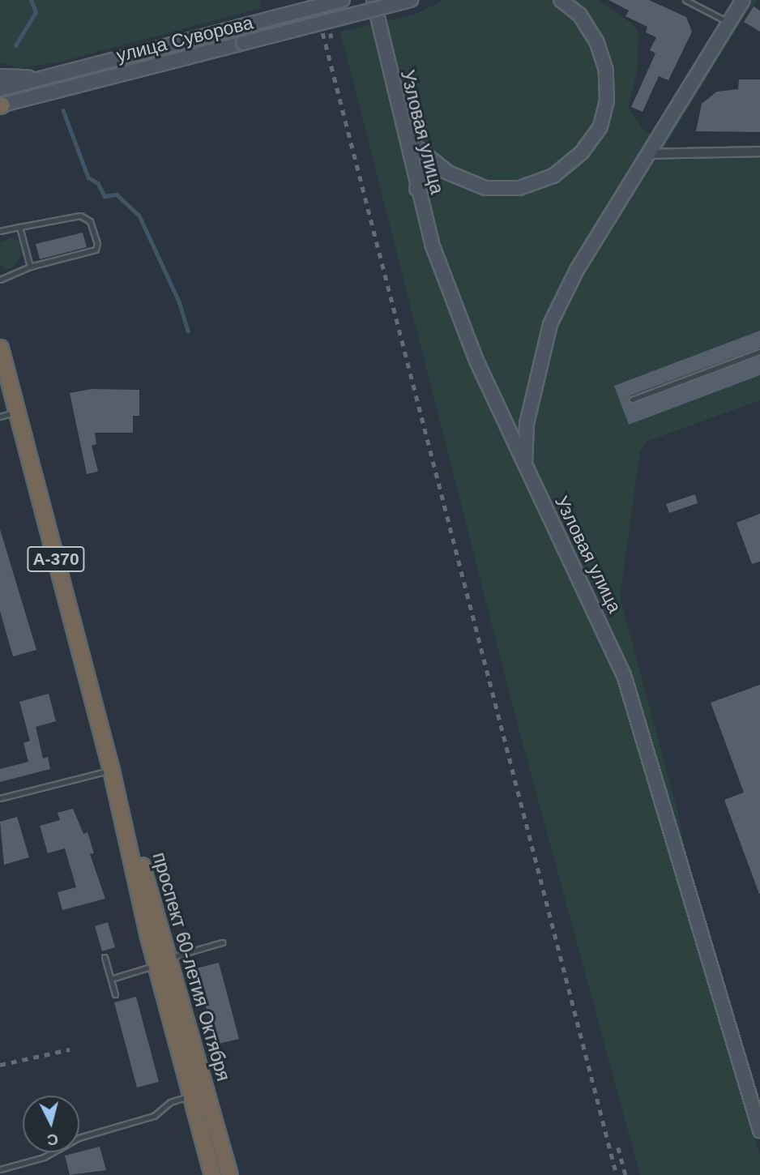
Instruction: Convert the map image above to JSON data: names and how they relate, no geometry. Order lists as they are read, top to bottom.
{
  "streets": {
    "highway": ["А-370", "проспект 60-летия Октября"],
    "street": ["улица Суворова", "Узловая улица"]
  },
  "north": "bottom"
}
